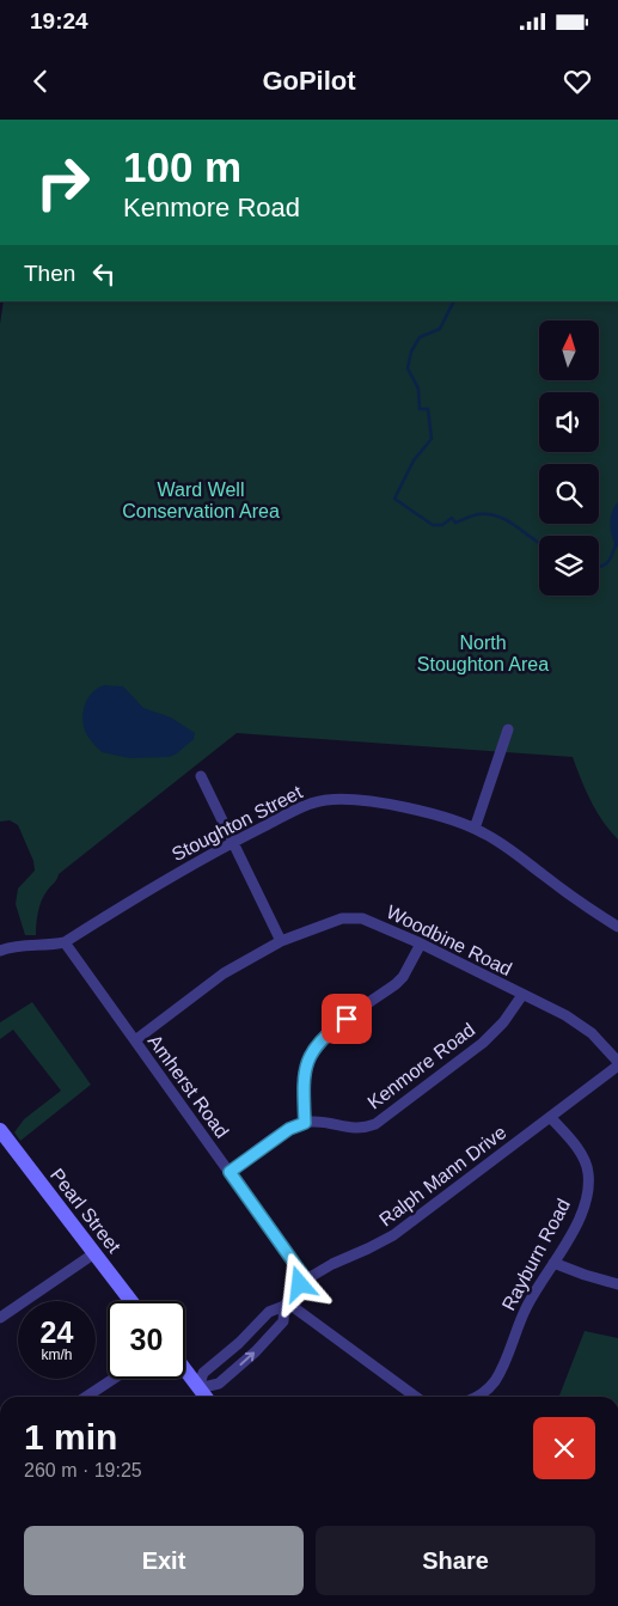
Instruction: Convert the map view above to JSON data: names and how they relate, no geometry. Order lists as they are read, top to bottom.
{
  "streets": {
    "main road": ["Pearl Street"],
    "street": [
      "Stoughton Street",
      "Woodbine Road",
      "Kenmore Road",
      "Amherst Road",
      "Ralph Mann Drive",
      "Rayburn Road"
    ]
  },
  "crossings": [
    ["Stoughton Street", "Amherst Road"],
    ["Woodbine Road", "Kenmore Road"],
    ["Woodbine Road", "Amherst Road"],
    ["Woodbine Road", "Ralph Mann Drive"],
    ["Amherst Road", "Ralph Mann Drive"],
    ["Ralph Mann Drive", "Rayburn Road"]
  ],
  "parks": ["Ward Well Conservation Area", "North Stoughton Area"],
  "north": "top",
  "page": {
    "status": "19:24",
    "header": "GoPilot",
    "turn": ["100 m", "Kenmore Road"],
    "then": "Then",
    "speed": "24 km/h",
    "limit": "30",
    "heading": ["1 min", "260 m · 19:25"],
    "buttons": ["Exit", "Share"]
  }
}
